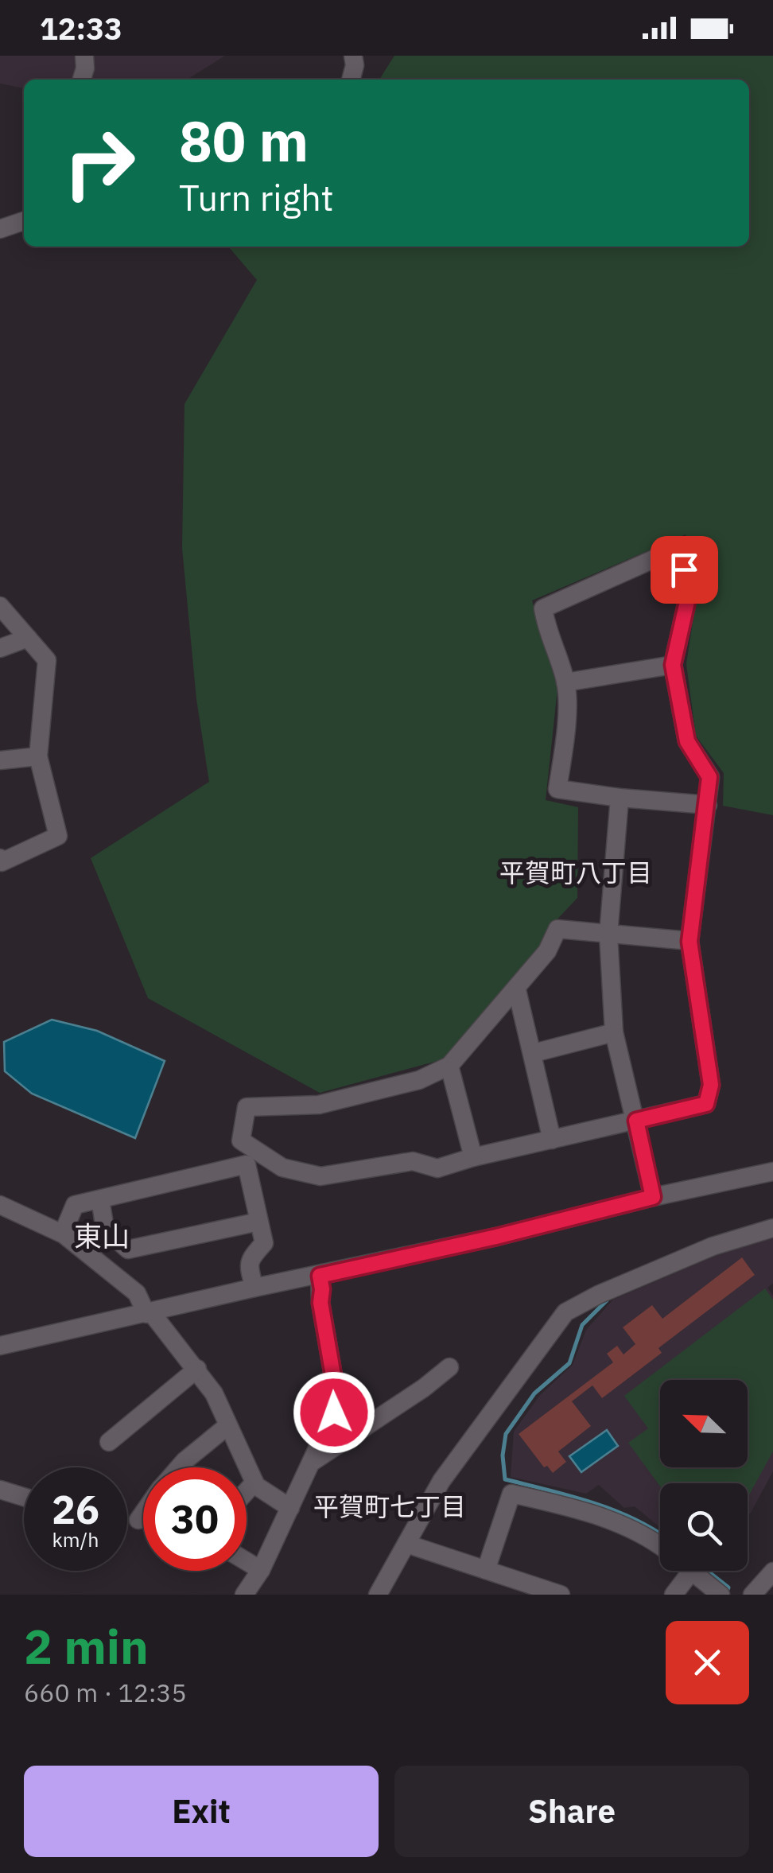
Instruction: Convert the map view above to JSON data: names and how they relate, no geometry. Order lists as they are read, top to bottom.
{
  "districts": ["平賀町八丁目", "東山", "平賀町七丁目"],
  "north": "top left",
  "page": {
    "status": "12:33",
    "turn": ["80 m", "Turn right"],
    "speed": "26 km/h",
    "limit": "30",
    "heading": ["2 min", "660 m · 12:35"],
    "buttons": ["Exit", "Share"]
  }
}
